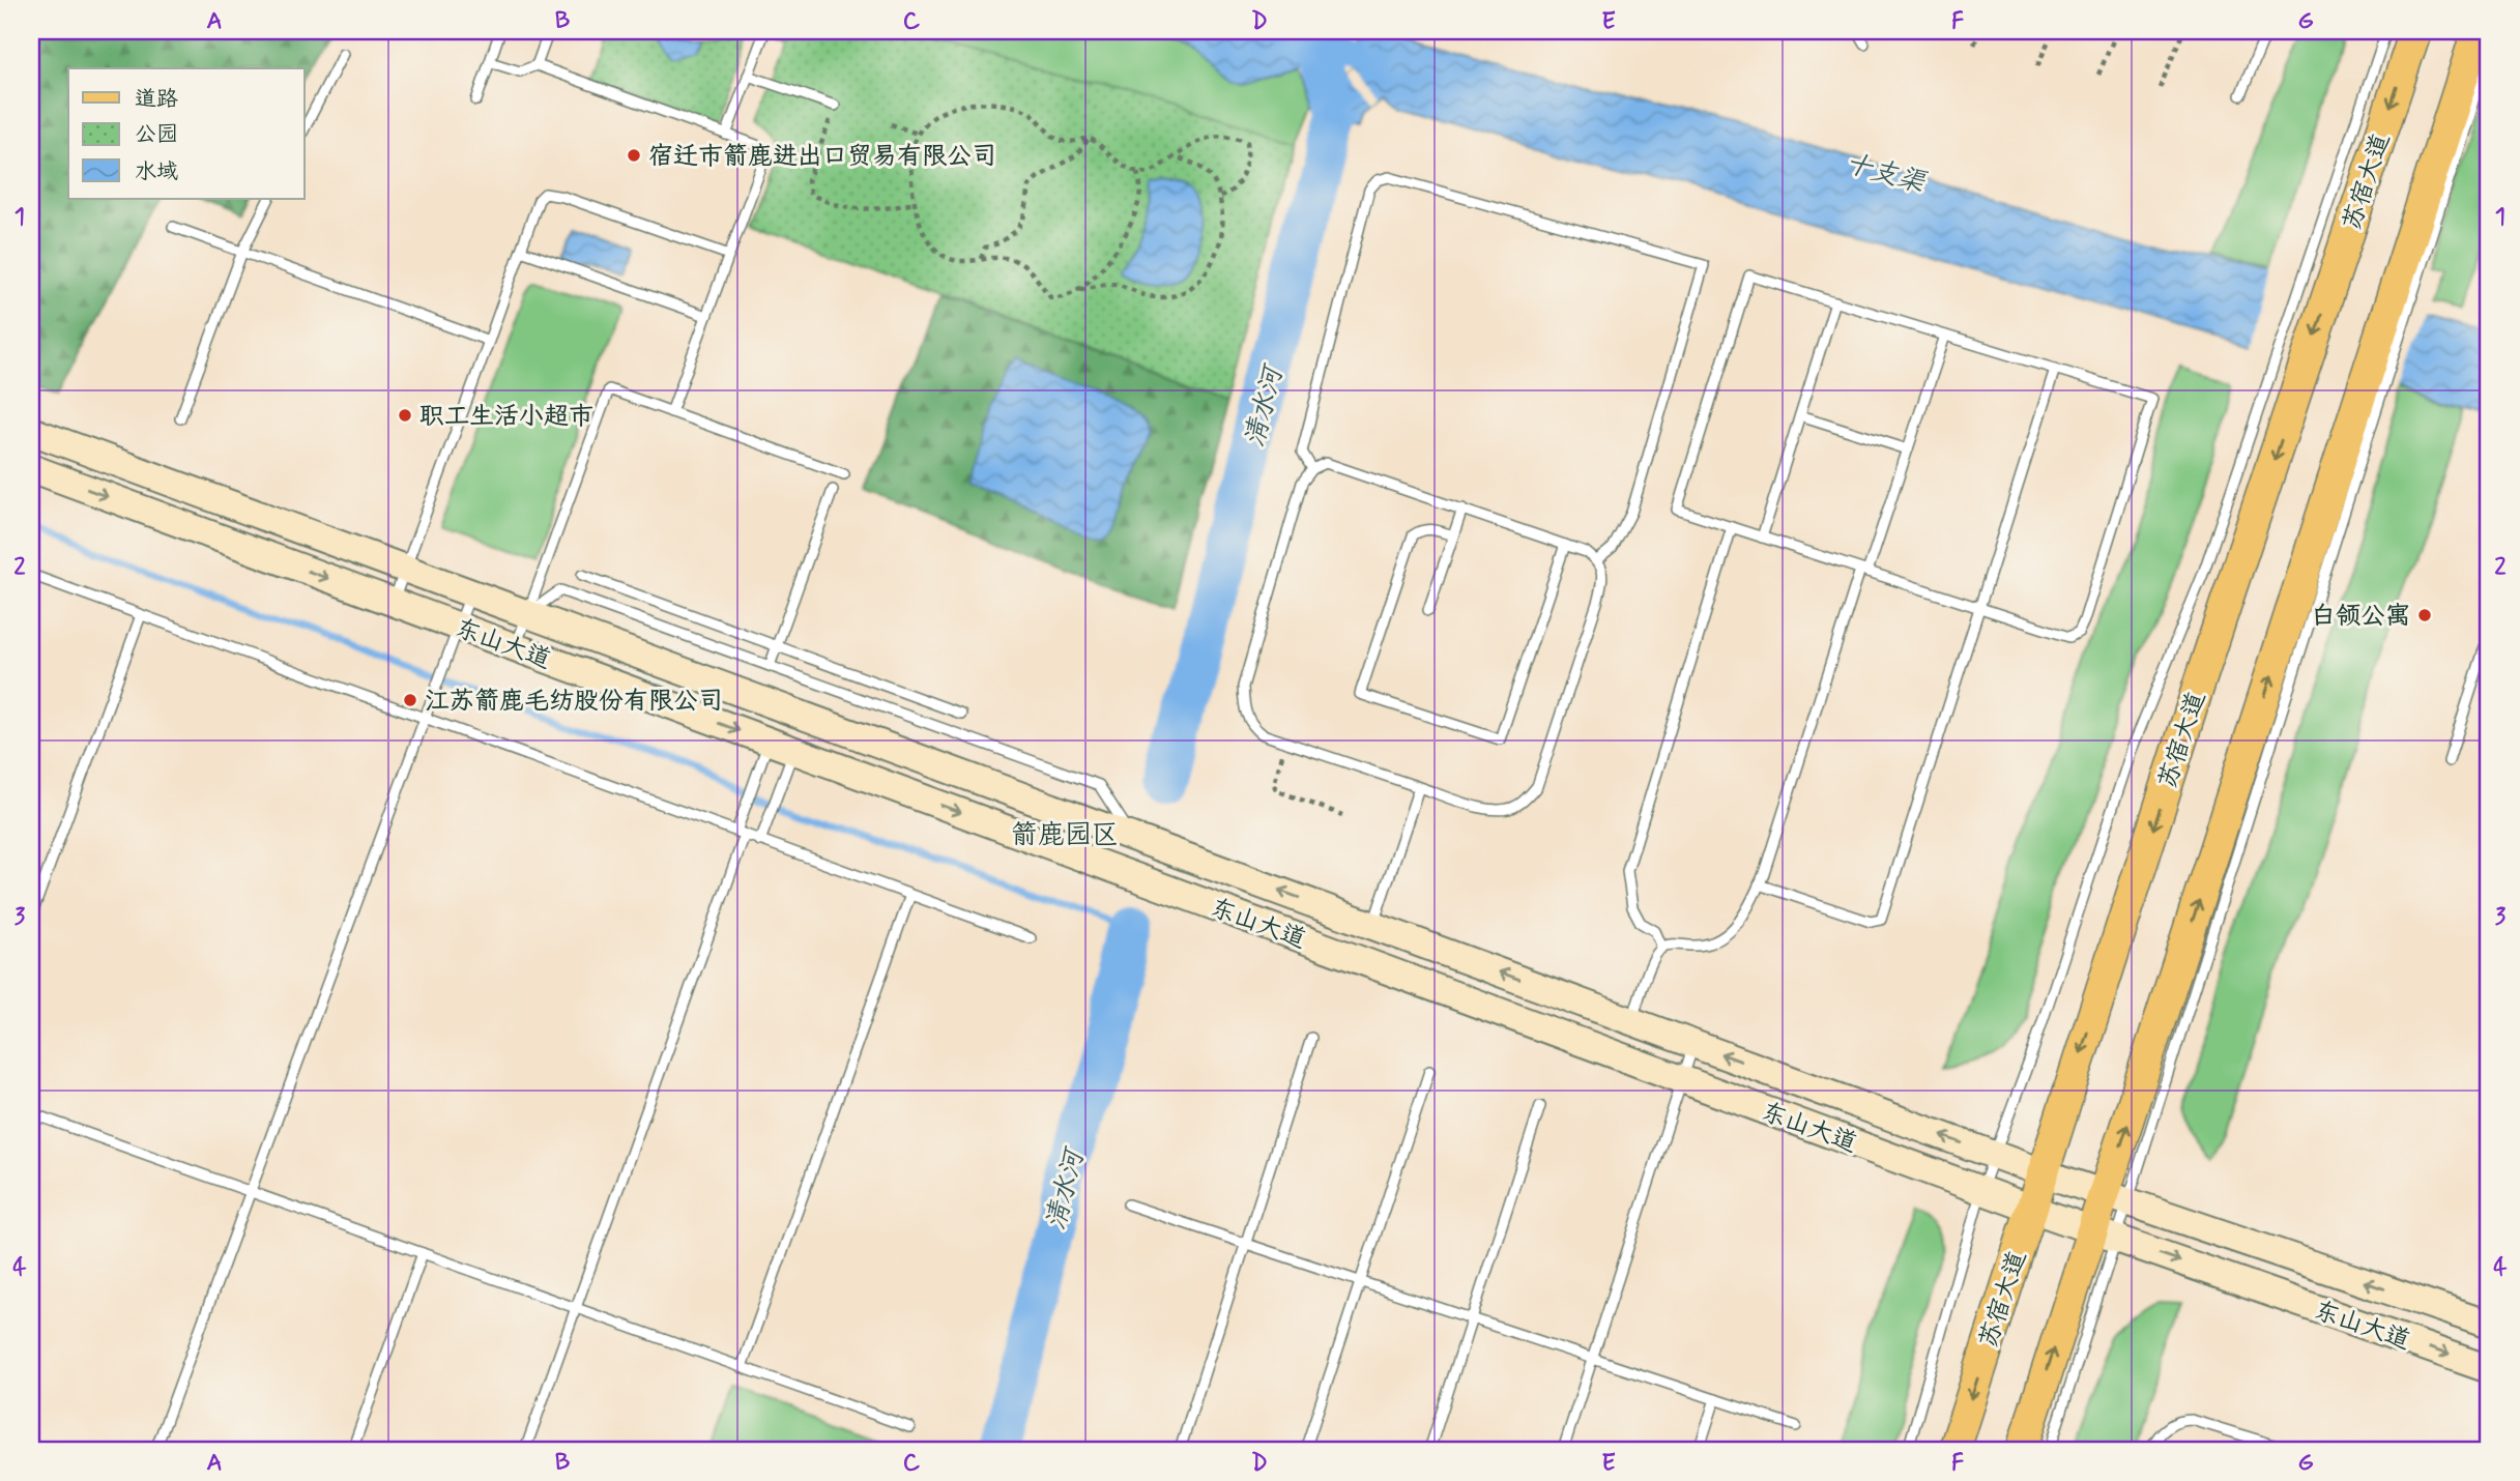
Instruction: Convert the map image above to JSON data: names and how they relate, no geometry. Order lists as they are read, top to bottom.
{
  "streets": {
    "main road": ["苏宿大道", "东山大道"]
  },
  "crossings": [
    ["苏宿大道", "东山大道"]
  ],
  "districts": ["箭鹿园区"],
  "water": ["十支渠", "清水河"],
  "places": [
    "宿迁市箭鹿进出口贸易有限公司",
    "职工生活小超市",
    "白领公寓",
    "江苏箭鹿毛纺股份有限公司"
  ],
  "legend": ["道路", "公园", "水域"],
  "grid": {
    "columns": [
      "A",
      "B",
      "C",
      "D",
      "E",
      "F",
      "G"
    ],
    "rows": [
      "1",
      "2",
      "3",
      "4"
    ]
  }
}
